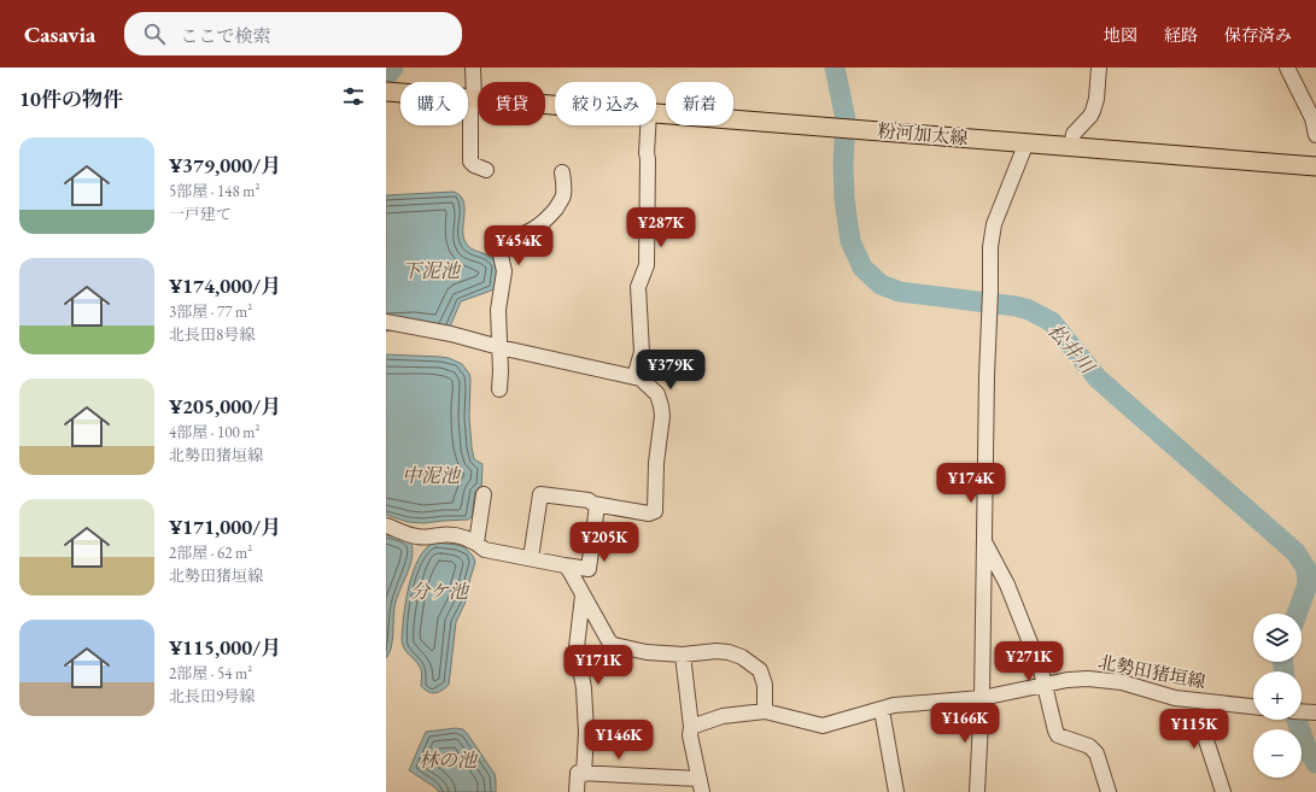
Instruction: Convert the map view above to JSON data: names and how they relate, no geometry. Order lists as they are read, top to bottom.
{
  "streets": {
    "main road": ["粉河加太線"],
    "street": ["北勢田猪垣線"]
  },
  "water": [
    "下泥池",
    "松井川",
    "中泥池",
    "分ケ池",
    "林の池"
  ],
  "page": {
    "header": "Casavia",
    "search": "ここで検索",
    "nav": ["地図", "経路", "保存済み"],
    "heading": "10件の物件",
    "chip": [
      "購入",
      "賃貸",
      "絞り込み",
      "新着"
    ],
    "list": [
      {
        "name": "¥379,000/月",
        "note": "5部屋 · 148 m² · 一戸建て"
      },
      {
        "name": "¥174,000/月",
        "note": "3部屋 · 77 m² · 北長田8号線"
      },
      {
        "name": "¥205,000/月",
        "note": "4部屋 · 100 m² · 北勢田猪垣線"
      },
      {
        "name": "¥171,000/月",
        "note": "2部屋 · 62 m² · 北勢田猪垣線"
      },
      {
        "name": "¥115,000/月",
        "note": "2部屋 · 54 m² · 北長田9号線"
      }
    ],
    "price": [
      "¥287K",
      "¥454K",
      "¥379K",
      "¥174K",
      "¥205K",
      "¥271K",
      "¥171K",
      "¥166K",
      "¥115K",
      "¥146K"
    ],
    "map_buttons": ["+", "−"]
  }
}
